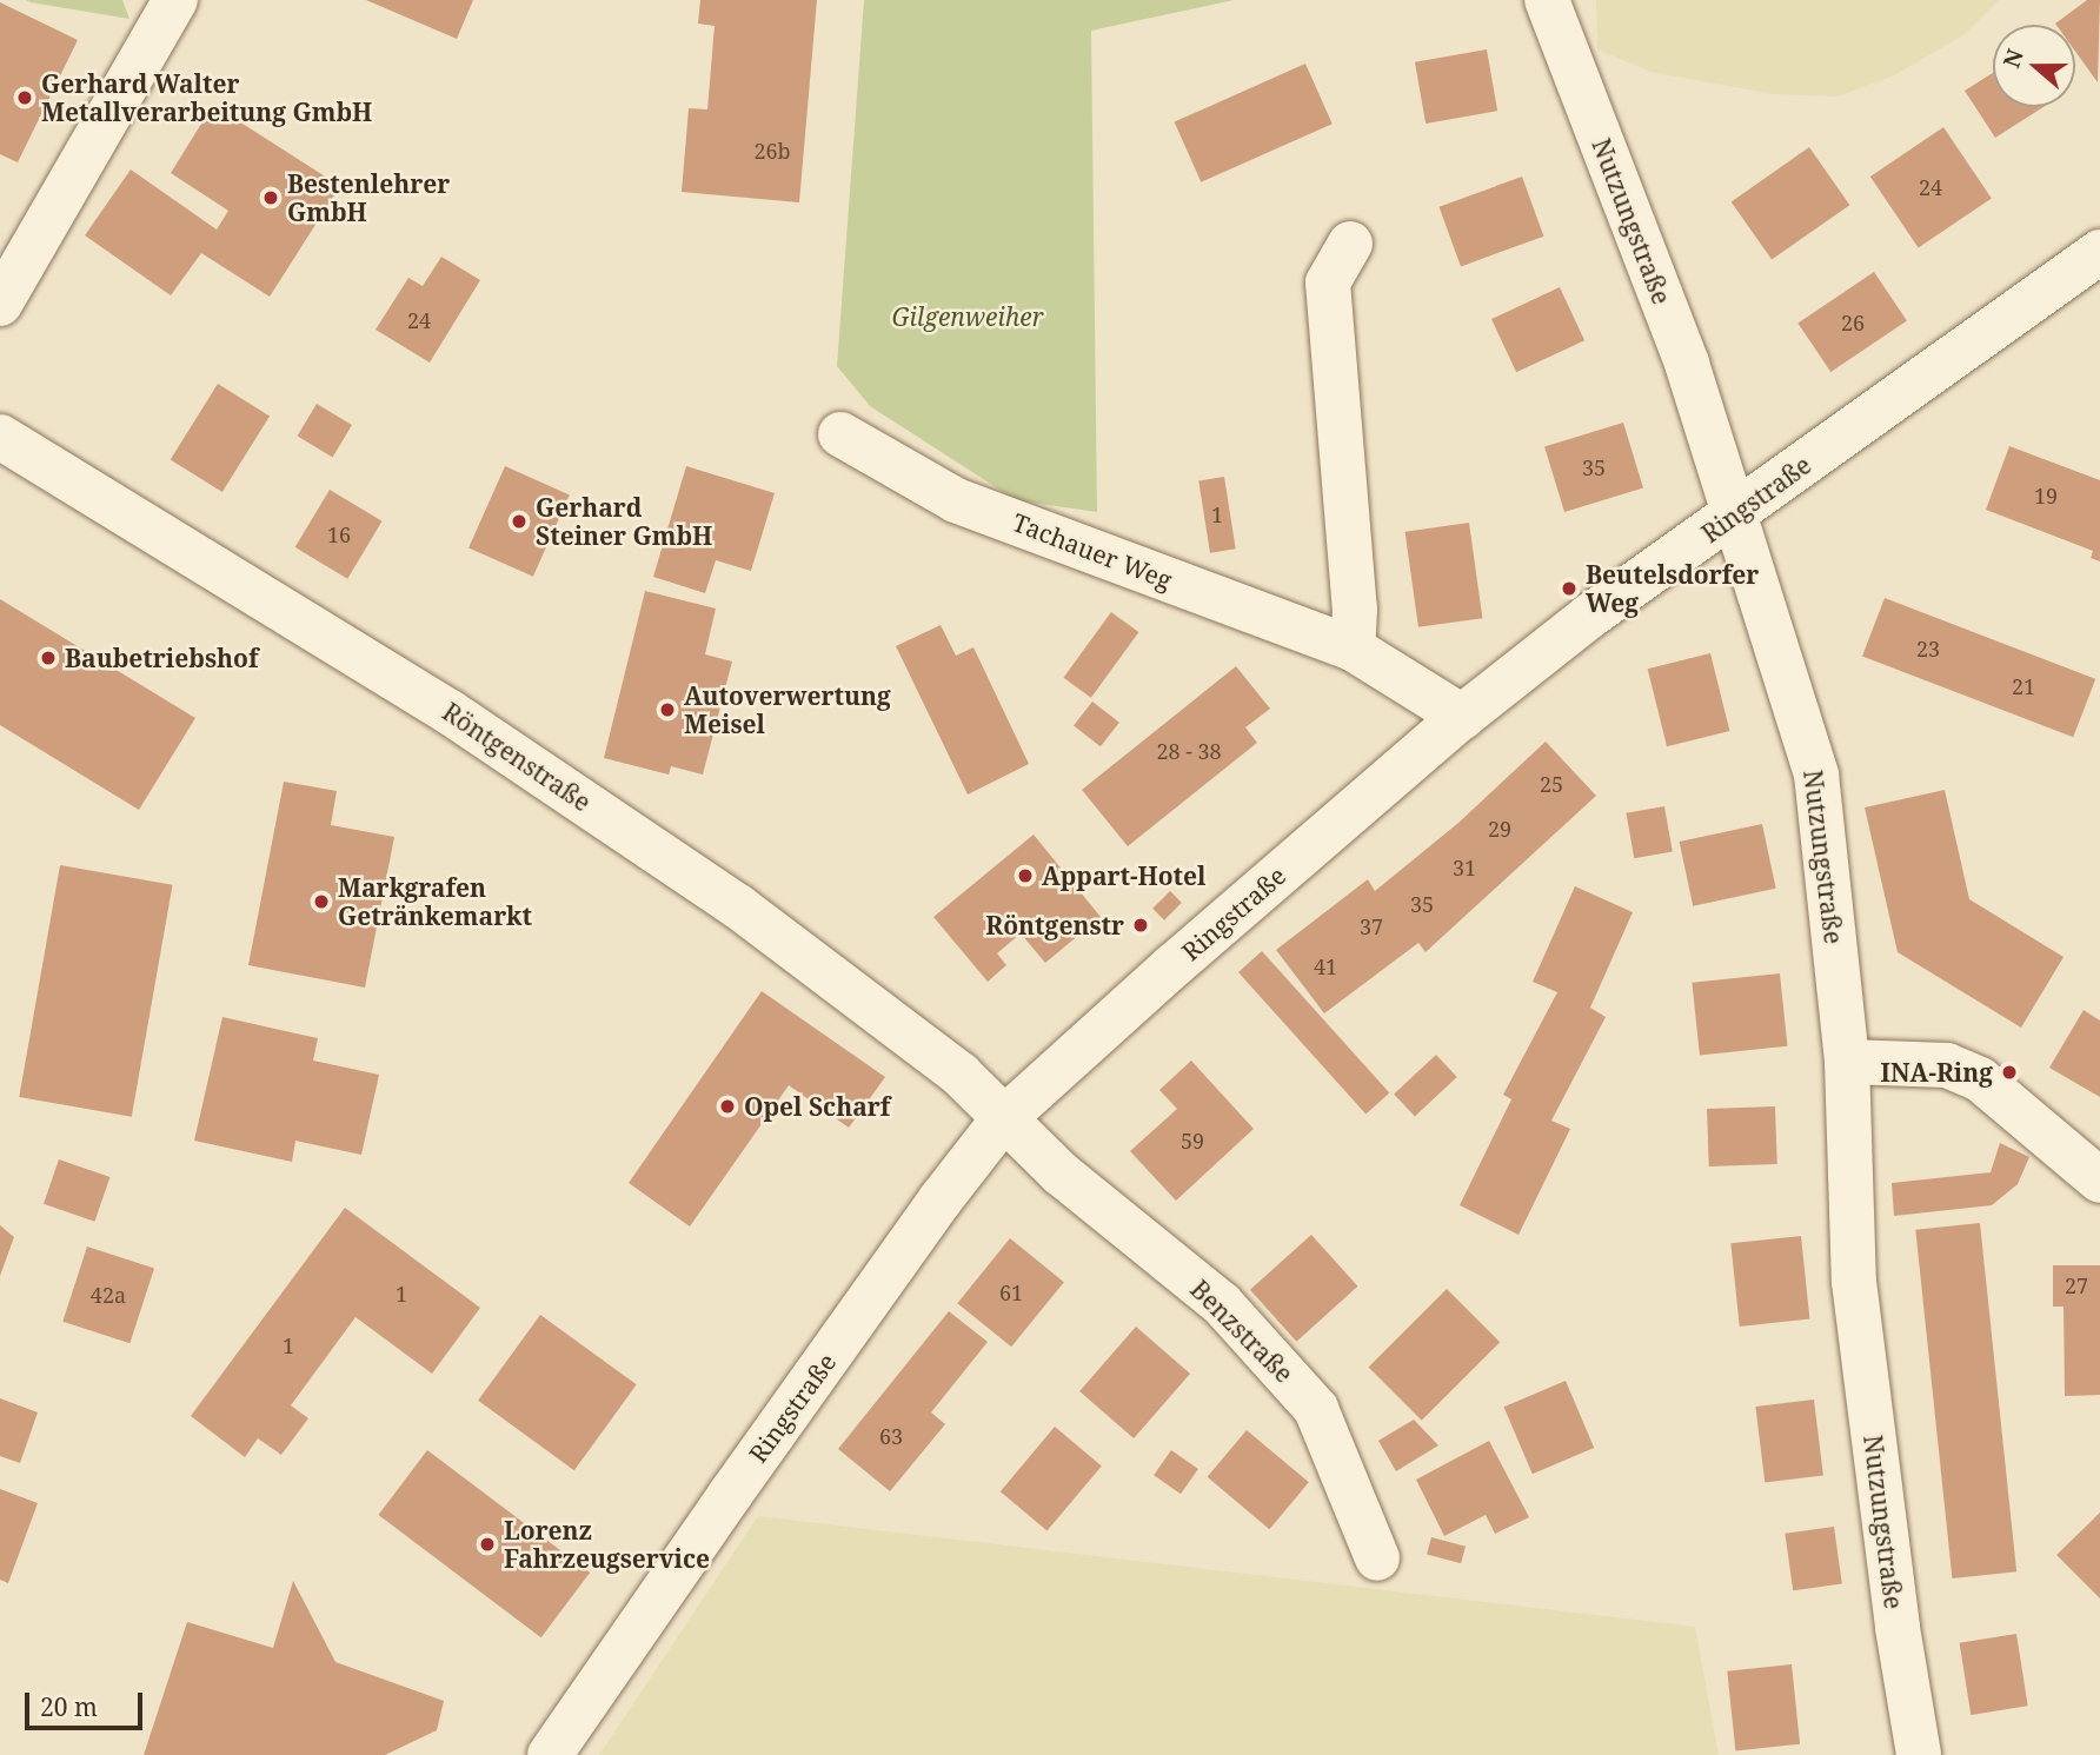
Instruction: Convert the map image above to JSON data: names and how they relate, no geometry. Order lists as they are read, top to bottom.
{
  "streets": {
    "street": [
      "Nutzungstraße",
      "Ringstraße",
      "Tachauer Weg",
      "Röntgenstraße",
      "Benzstraße"
    ]
  },
  "crossings": [
    ["Nutzungstraße", "Ringstraße"],
    ["Ringstraße", "Tachauer Weg"],
    ["Ringstraße", "Röntgenstraße"],
    ["Ringstraße", "Benzstraße"],
    ["Röntgenstraße", "Benzstraße"]
  ],
  "parks": ["Gilgenweiher"],
  "places": [
    "Gerhard Walter Metallverarbeitung GmbH",
    "Bestenlehrer GmbH",
    "Gerhard Steiner GmbH",
    "Beutelsdorfer Weg",
    "Baubetriebshof",
    "Autoverwertung Meisel",
    "Appart-Hotel",
    "Markgrafen Getränkemarkt",
    "Röntgenstr",
    "INA-Ring",
    "Opel Scharf",
    "Lorenz Fahrzeugservice"
  ],
  "house_numbers": [
    "26b",
    "24",
    "24",
    "26",
    "35",
    "19",
    "1",
    "16",
    "23",
    "21",
    "28 - 38",
    "25",
    "29",
    "31",
    "35",
    "37",
    "41",
    "59",
    "27",
    "61",
    "1",
    "42a",
    "1",
    "63"
  ],
  "scale_bar": "20 m",
  "north": "left"
}
